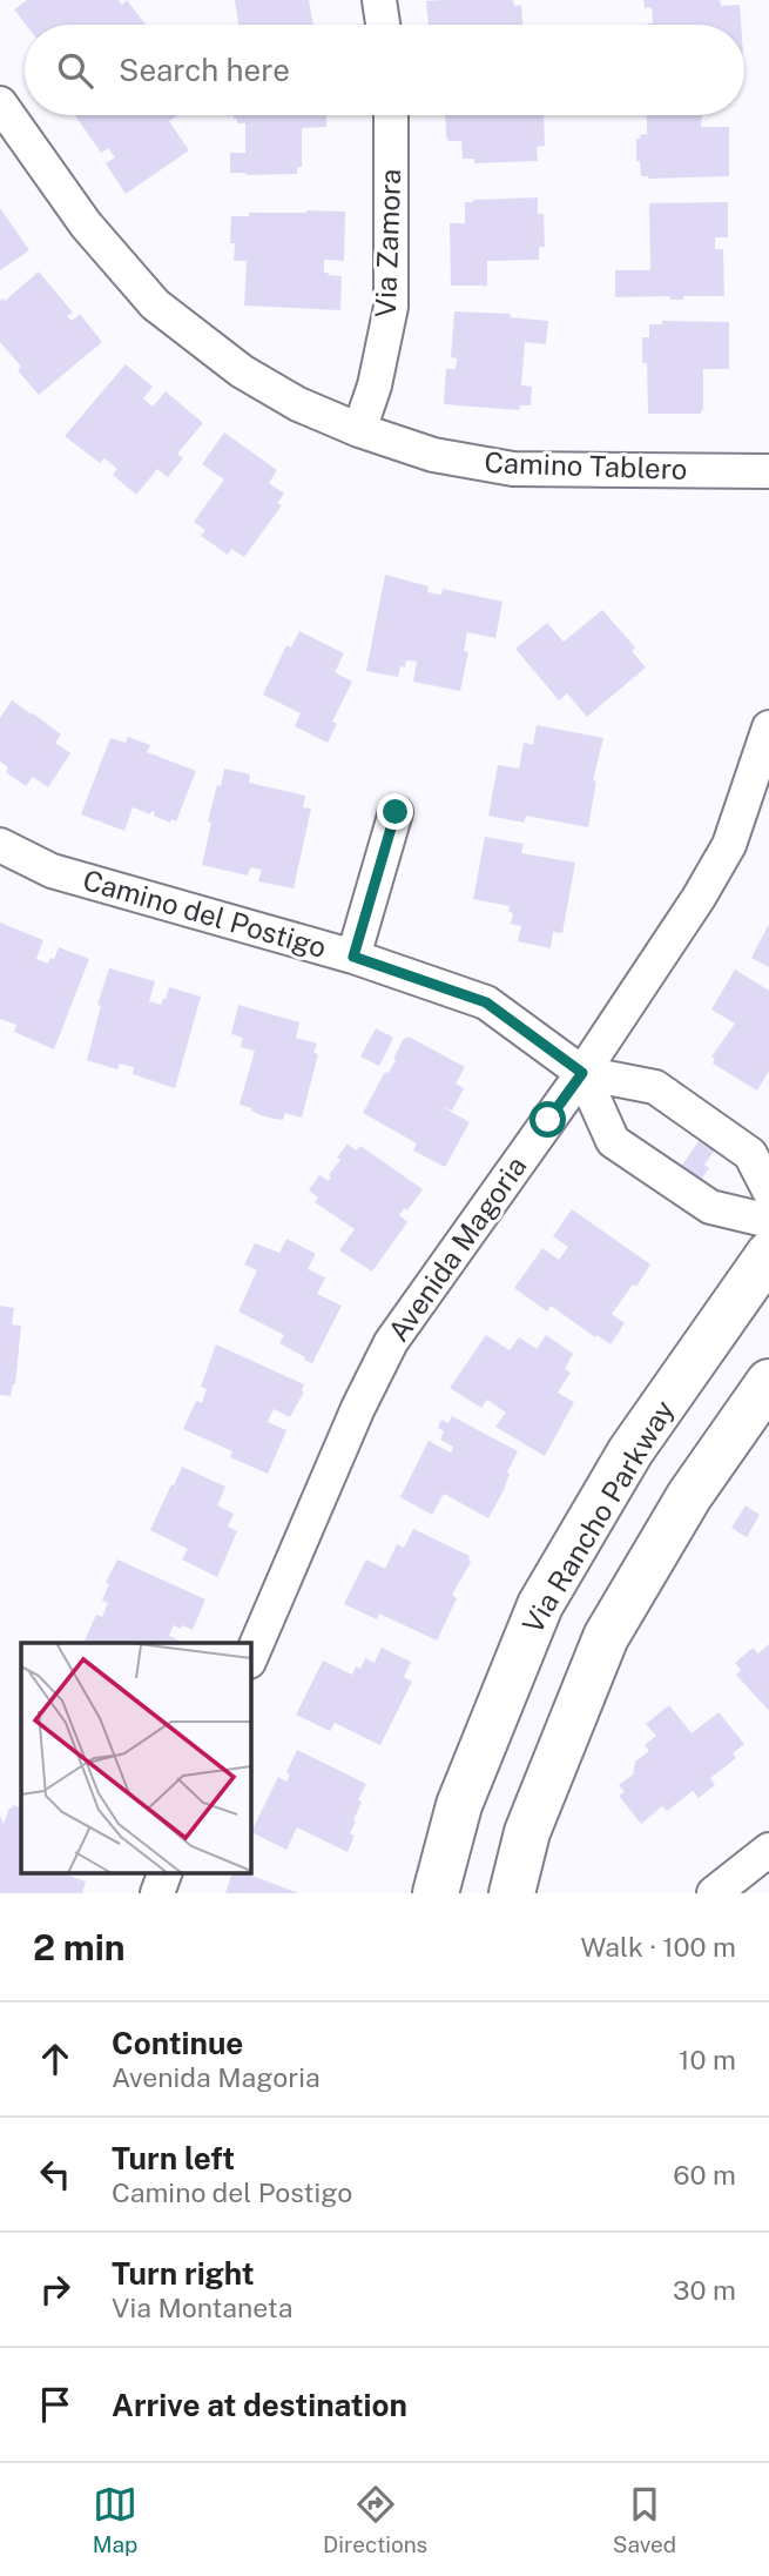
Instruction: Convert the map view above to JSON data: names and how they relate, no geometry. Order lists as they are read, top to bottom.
{
  "streets": {
    "main road": ["Via Rancho Parkway"],
    "street": [
      "Via Zamora",
      "Camino Tablero",
      "Camino del Postigo",
      "Avenida Magoria"
    ]
  },
  "crossings": [
    ["Via Zamora", "Camino Tablero"],
    ["Camino del Postigo", "Avenida Magoria"]
  ],
  "page": {
    "search": "Search here",
    "heading": ["2 min", "Walk · 100 m"],
    "list": [
      ["Continue", "Avenida Magoria", "10 m"],
      ["Turn left", "Camino del Postigo", "60 m"],
      ["Turn right", "Via Montaneta", "30 m"],
      "Arrive at destination"
    ],
    "nav": ["Map", "Directions", "Saved"]
  }
}
